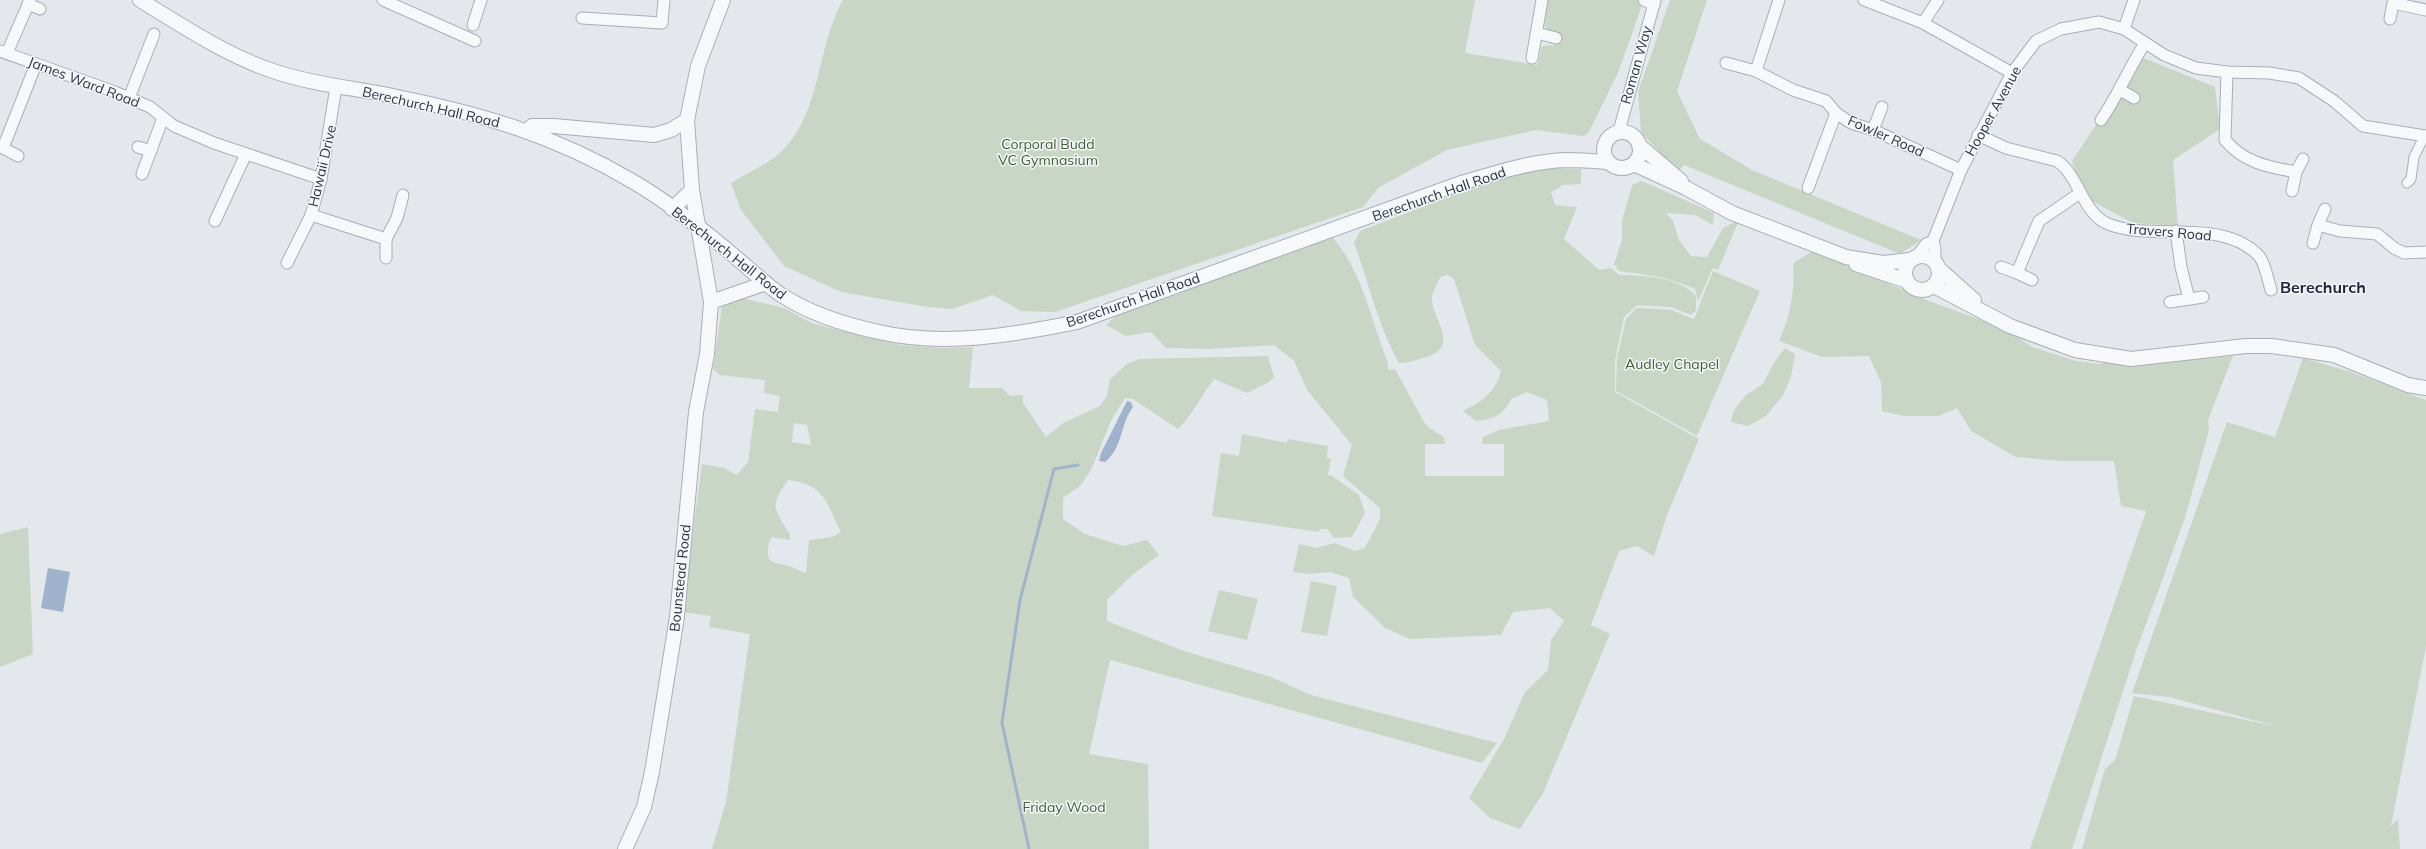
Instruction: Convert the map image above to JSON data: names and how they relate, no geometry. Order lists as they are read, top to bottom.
{
  "streets": {
    "street": [
      "Roman Way",
      "James Ward Road",
      "Berechurch Hall Road",
      "Hooper Avenue",
      "Fowler Road",
      "Hawaii Drive",
      "Travers Road",
      "Bounstead Road"
    ]
  },
  "crossings": [
    ["Roman Way", "Berechurch Hall Road"],
    ["James Ward Road", "Hawaii Drive"],
    ["Berechurch Hall Road", "Hawaii Drive"],
    ["Berechurch Hall Road", "Bounstead Road"],
    ["Hooper Avenue", "Fowler Road"],
    ["Hooper Avenue", "Travers Road"]
  ],
  "districts": ["Berechurch"],
  "parks": ["Corporal Budd VC Gymnasium", "Audley Chapel", "Friday Wood"]
}
